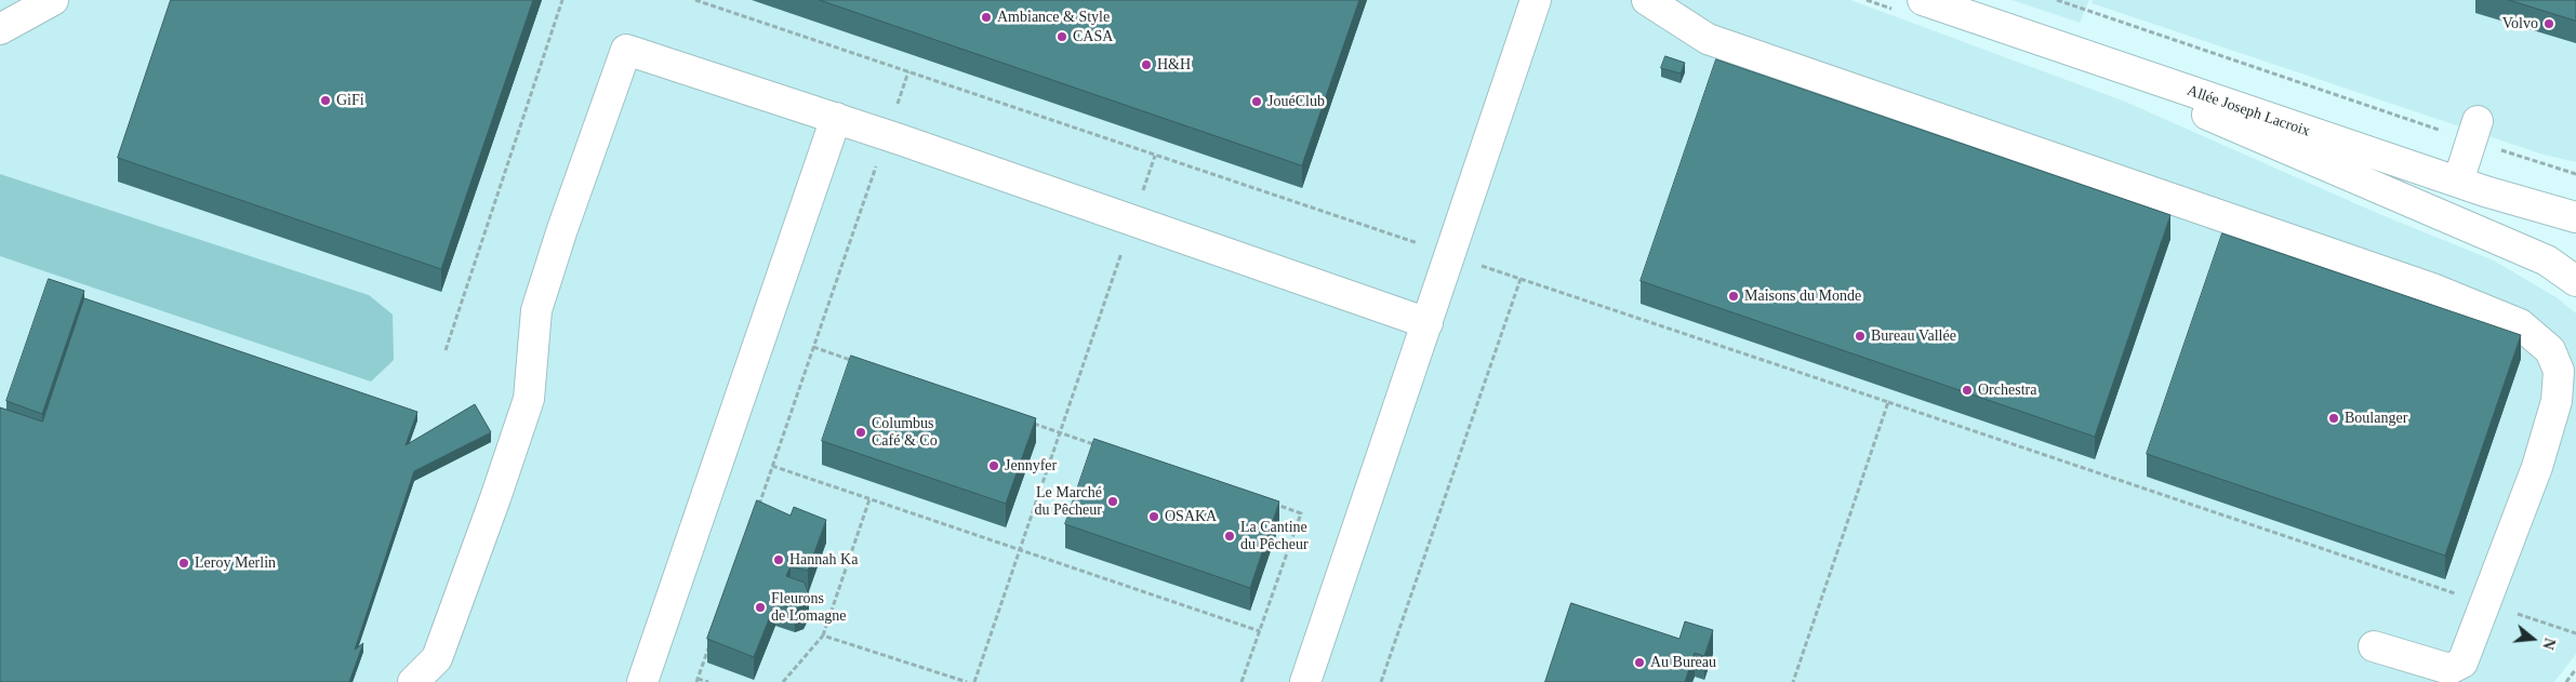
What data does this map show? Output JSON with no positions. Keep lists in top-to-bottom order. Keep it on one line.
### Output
{"streets":{"street":["Allée Joseph Lacroix"]},"places":["Ambiance & Style","Volvo","CASA","H&H","GiFi","JouéClub","Maisons du Monde","Bureau Vallée","Orchestra","Boulanger","Columbus Café & Co","Jennyfer","Le Marché du Pêcheur","OSAKA","La Cantine du Pêcheur","Hannah Ka","Leroy Merlin","Fleurons de Lomagne","Au Bureau"],"north":"right"}
